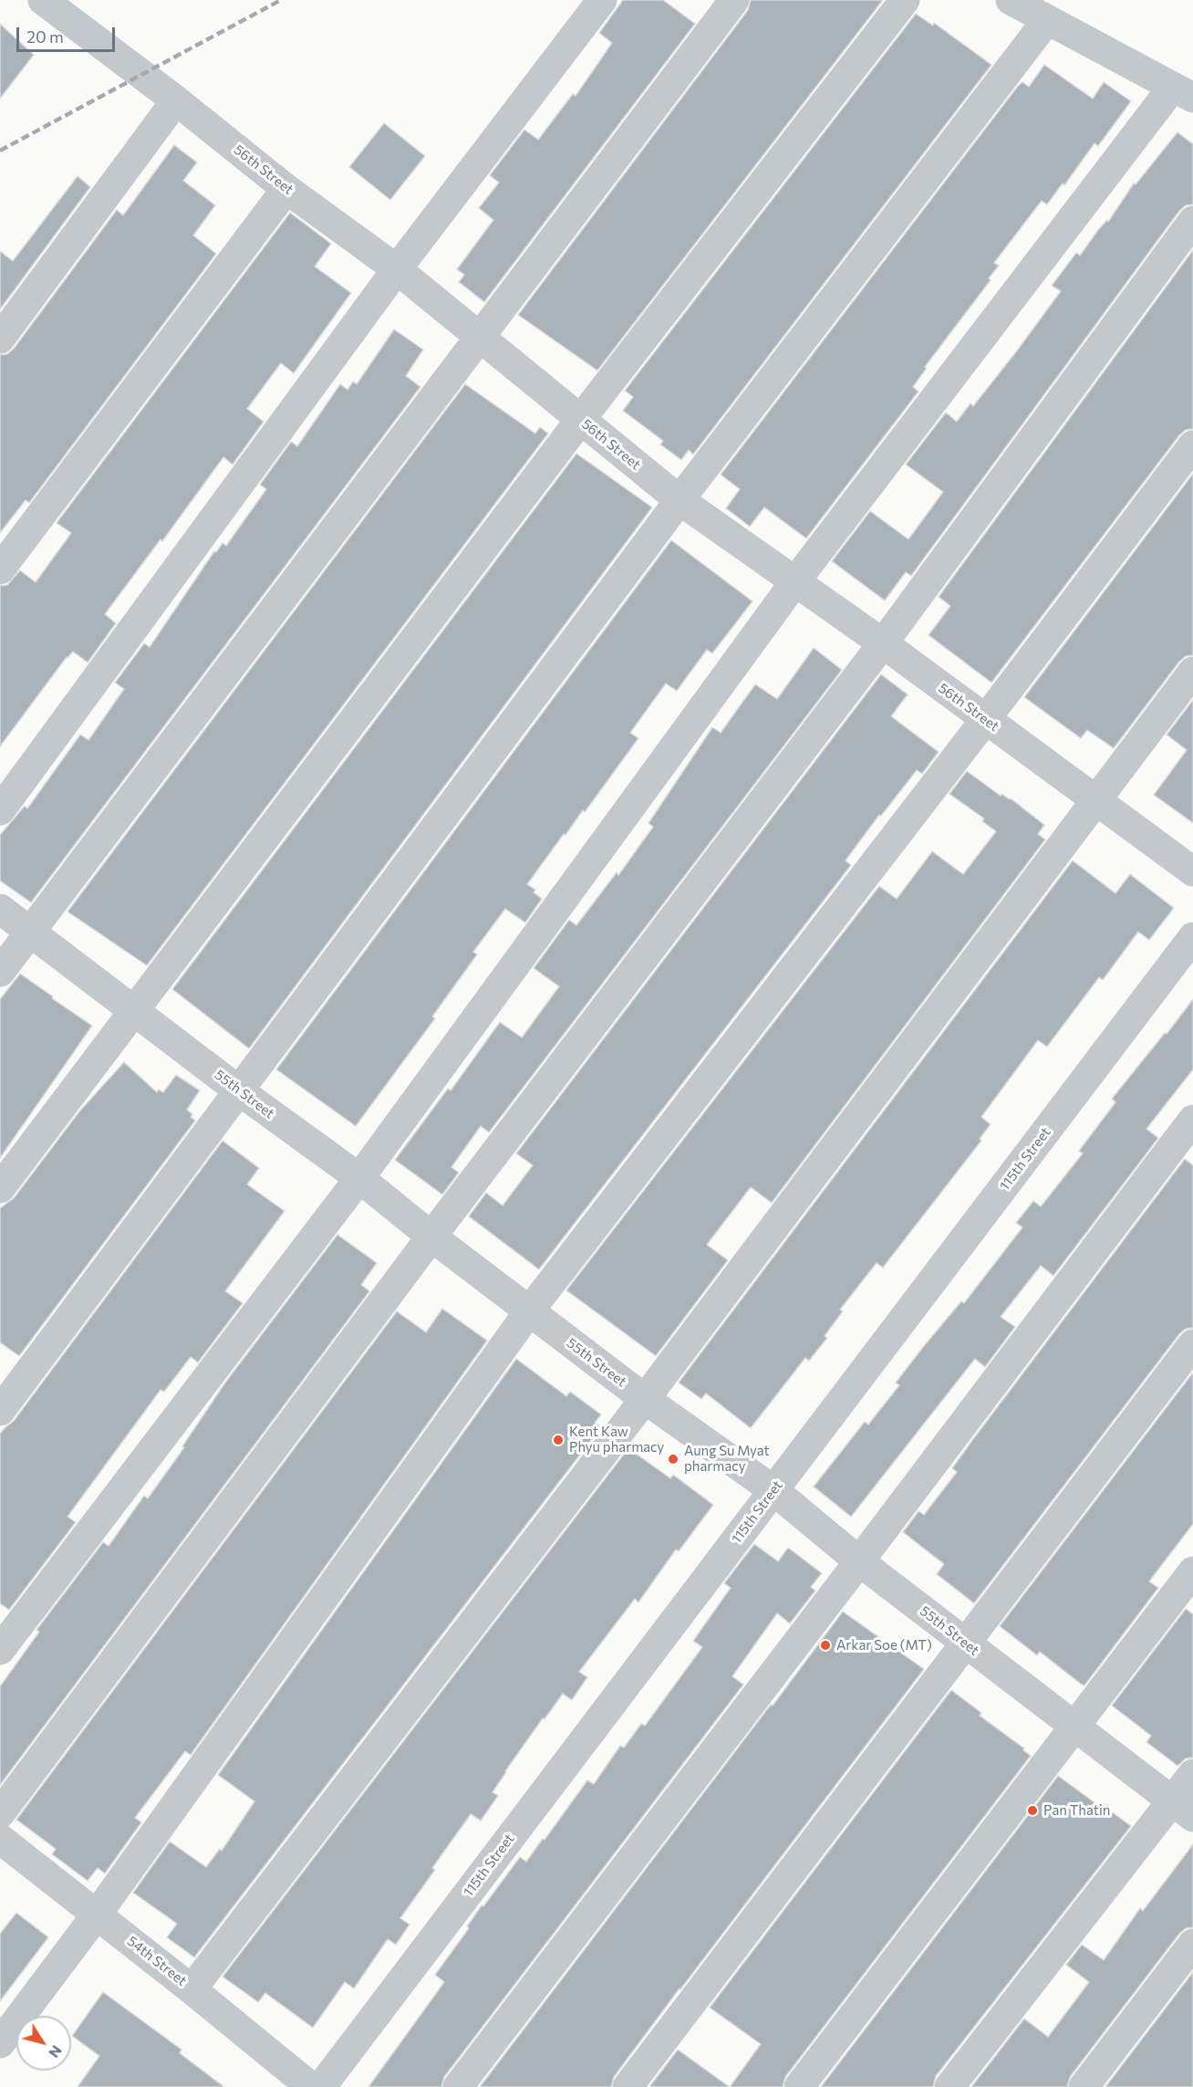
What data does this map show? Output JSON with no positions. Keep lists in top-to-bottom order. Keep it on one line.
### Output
{"streets":{"street":["56th Street","55th Street","115th Street","54th Street"]},"crossings":[["55th Street","115th Street"]],"places":["Kent Kaw Phyu pharmacy","Aung Su Myat pharmacy","Arkar Soe (MT)","Pan Thatin"],"scale_bar":"20 m","north":"bottom right"}
